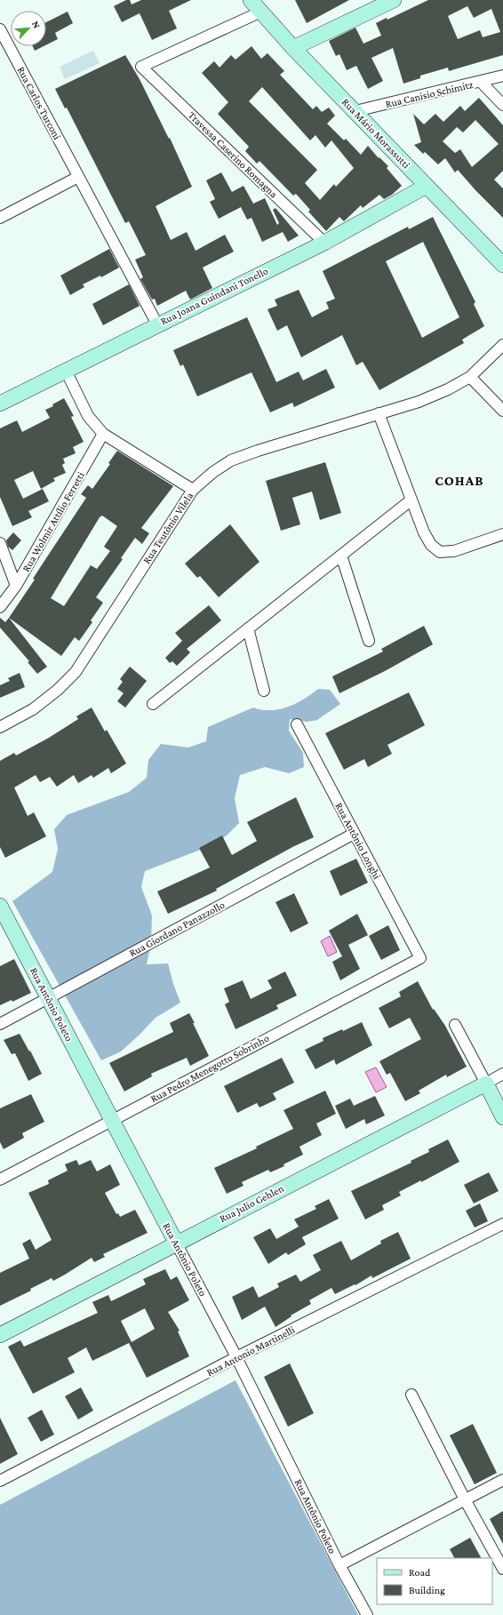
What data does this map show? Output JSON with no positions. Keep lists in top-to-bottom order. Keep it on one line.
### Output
{"streets":{"street":["Rua Canisio Schimitz","Rua Carlos Turconi","Rua Mário Morassutti","Travessa Caserino Romagna","Rua Joana Guindani Tonello","Rua Wolmir Attílio Ferretti","Rua Teutônio Vilela","Rua Antônio Longhi","Rua Giordano Panazzollo","Rua Antônio Poleto","Rua Pedro Menegotto Sobrinho","Rua Julio Gehlen","Rua Antonio Martinelli"]},"crossings":[["Rua Canisio Schimitz","Rua Mário Morassutti"],["Rua Carlos Turconi","Rua Joana Guindani Tonello"],["Rua Mário Morassutti","Travessa Caserino Romagna"],["Rua Mário Morassutti","Rua Joana Guindani Tonello"],["Travessa Caserino Romagna","Rua Joana Guindani Tonello"],["Rua Antônio Longhi","Rua Giordano Panazzollo"],["Rua Antônio Longhi","Rua Pedro Menegotto Sobrinho"],["Rua Giordano Panazzollo","Rua Antônio Poleto"],["Rua Antônio Poleto","Rua Pedro Menegotto Sobrinho"],["Rua Antônio Poleto","Rua Julio Gehlen"],["Rua Antônio Poleto","Rua Antonio Martinelli"]],"districts":["COHAB"],"legend":["Road","Building"],"north":"top right"}
